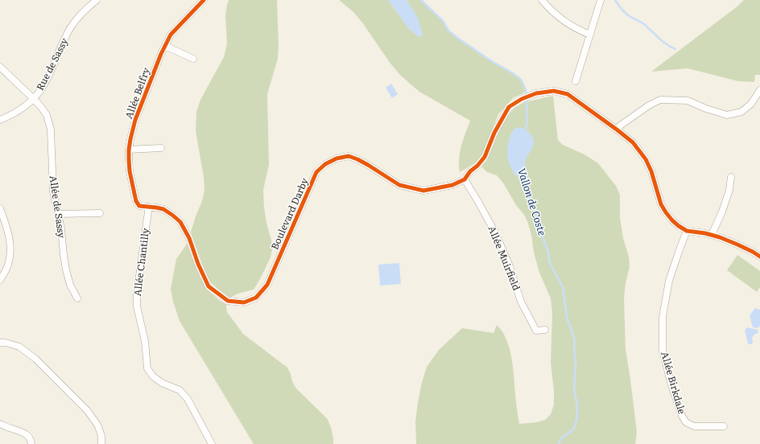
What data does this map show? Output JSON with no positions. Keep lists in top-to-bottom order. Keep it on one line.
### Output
{"streets":{"street":["Rue de Sassy","Allée Belfry","Allée de Sassy","Boulevard Darby","Allée Muirfield","Allée Chantilly","Allée Birkdale"]},"crossings":[["Rue de Sassy","Allée de Sassy"],["Allée Belfry","Boulevard Darby"],["Boulevard Darby","Allée Muirfield"],["Boulevard Darby","Allée Chantilly"],["Boulevard Darby","Allée Birkdale"]],"water":["Vallon de Coste"]}
